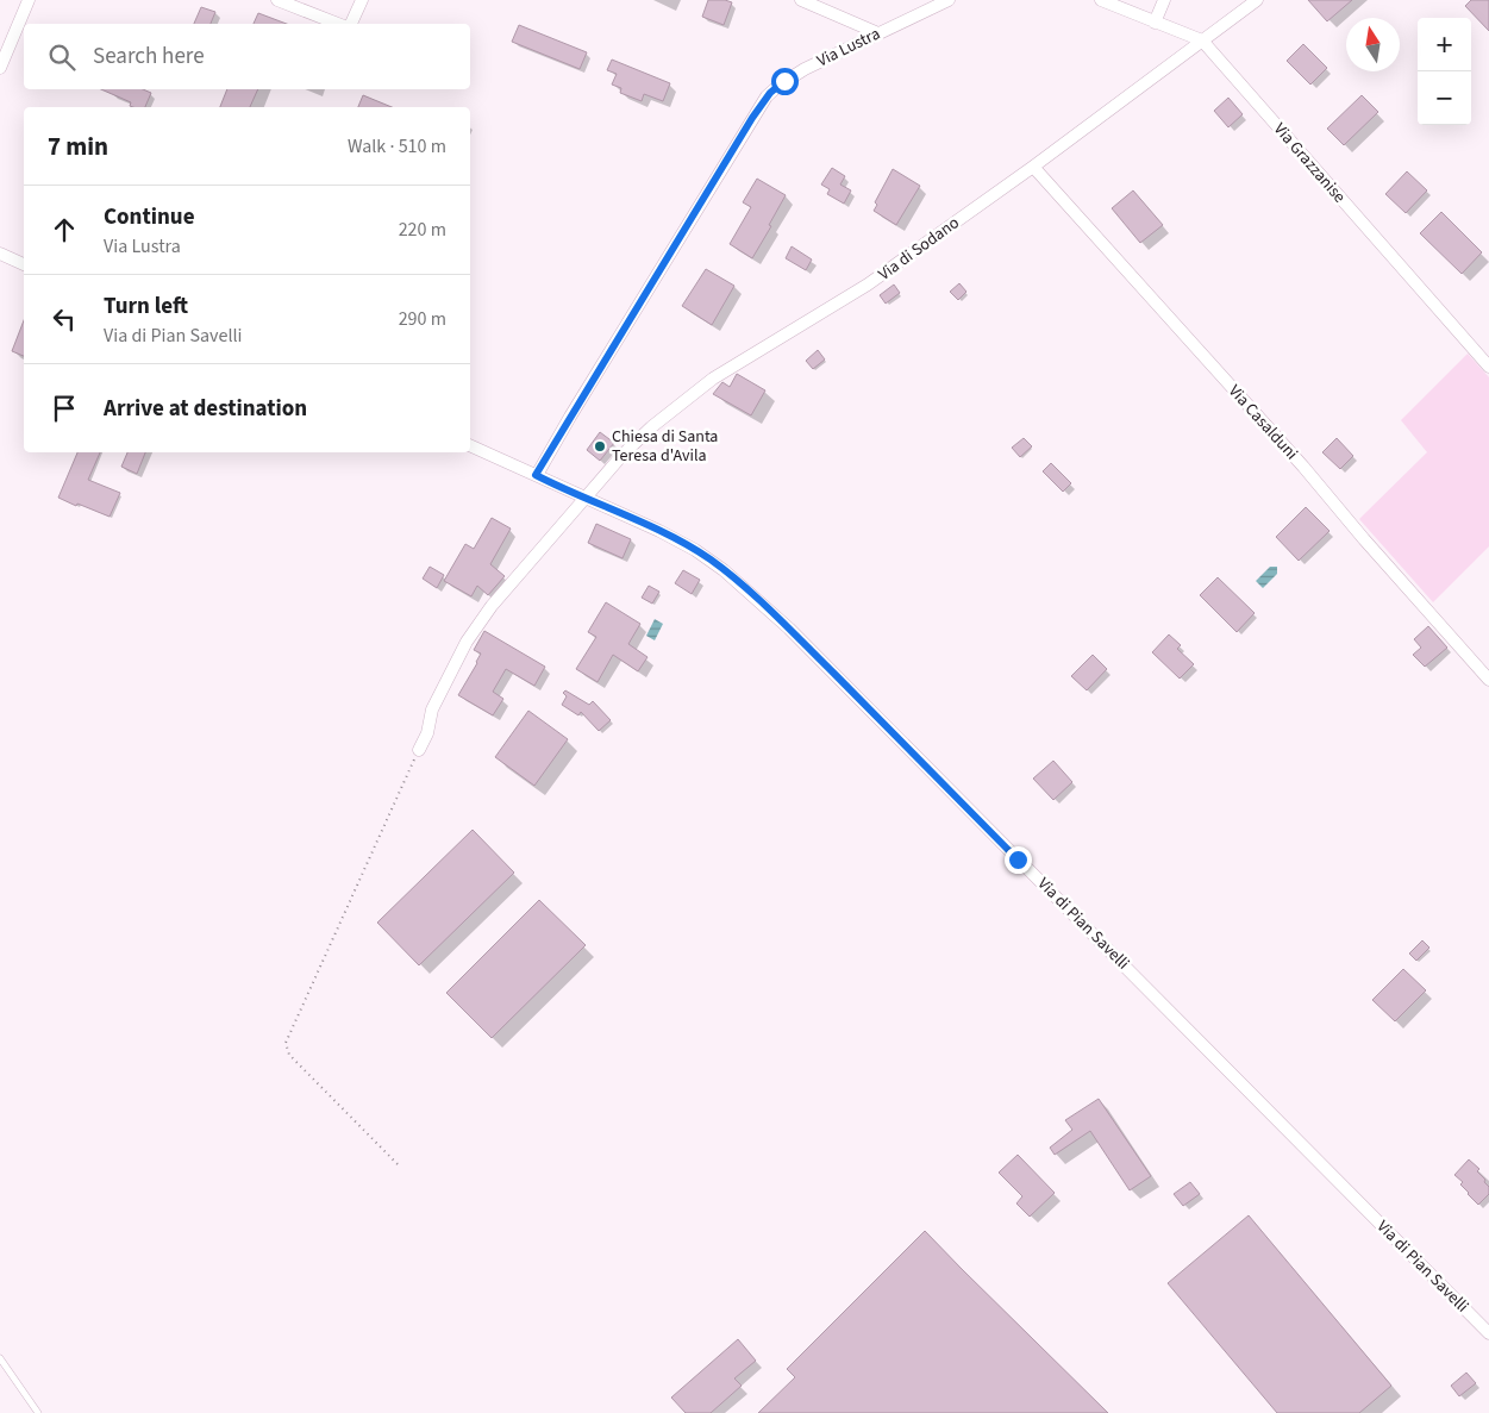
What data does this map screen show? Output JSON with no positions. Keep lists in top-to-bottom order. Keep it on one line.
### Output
{"streets":{"street":["Via Lustra","Via Grazzanise","Via di Sodano","Via Casalduni","Via di Pian Savelli"]},"crossings":[["Via Lustra","Via di Pian Savelli"],["Via Grazzanise","Via di Sodano"],["Via di Sodano","Via Casalduni"],["Via di Sodano","Via di Pian Savelli"]],"places":["Chiesa di Santa Teresa d'Avila"],"north":"top","page":{"map_buttons":["+","−"],"search":"Search here","heading":["7 min","Walk · 510 m"],"list":[["Continue","Via Lustra","220 m"],["Turn left","Via di Pian Savelli","290 m"],"Arrive at destination"]}}
